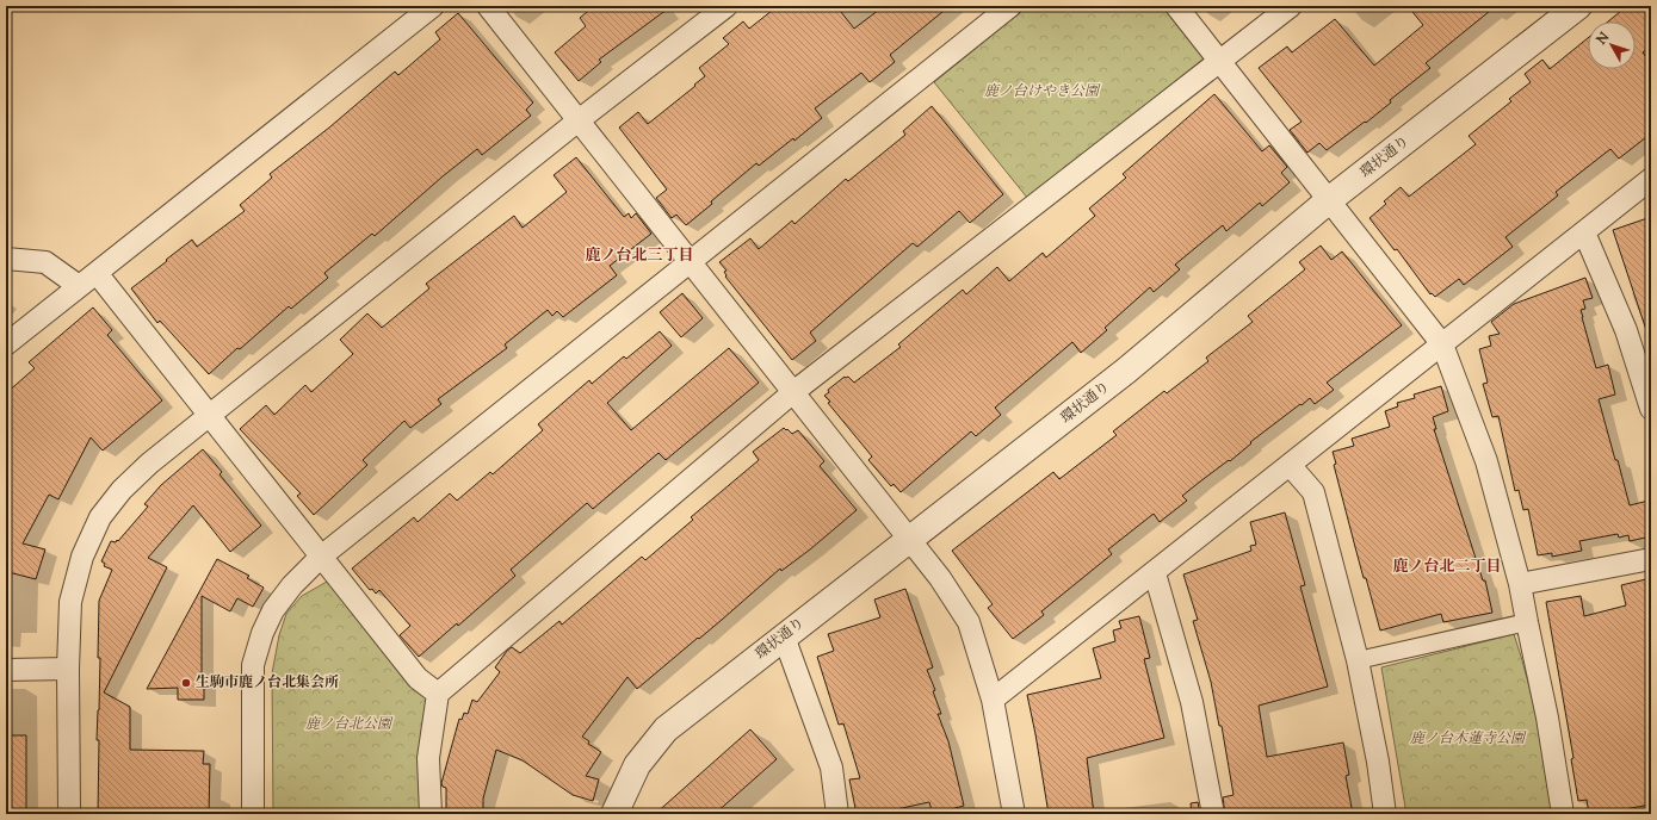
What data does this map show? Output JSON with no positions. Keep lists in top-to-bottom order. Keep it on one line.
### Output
{"streets":{"street":["環状通り"]},"districts":["鹿ノ台北三丁目","鹿ノ台北二丁目"],"parks":["鹿ノ台けやき公園","鹿ノ台北公園","鹿ノ台木蓮寺公園"],"places":["生駒市鹿ノ台北集会所"],"north":"top left"}
